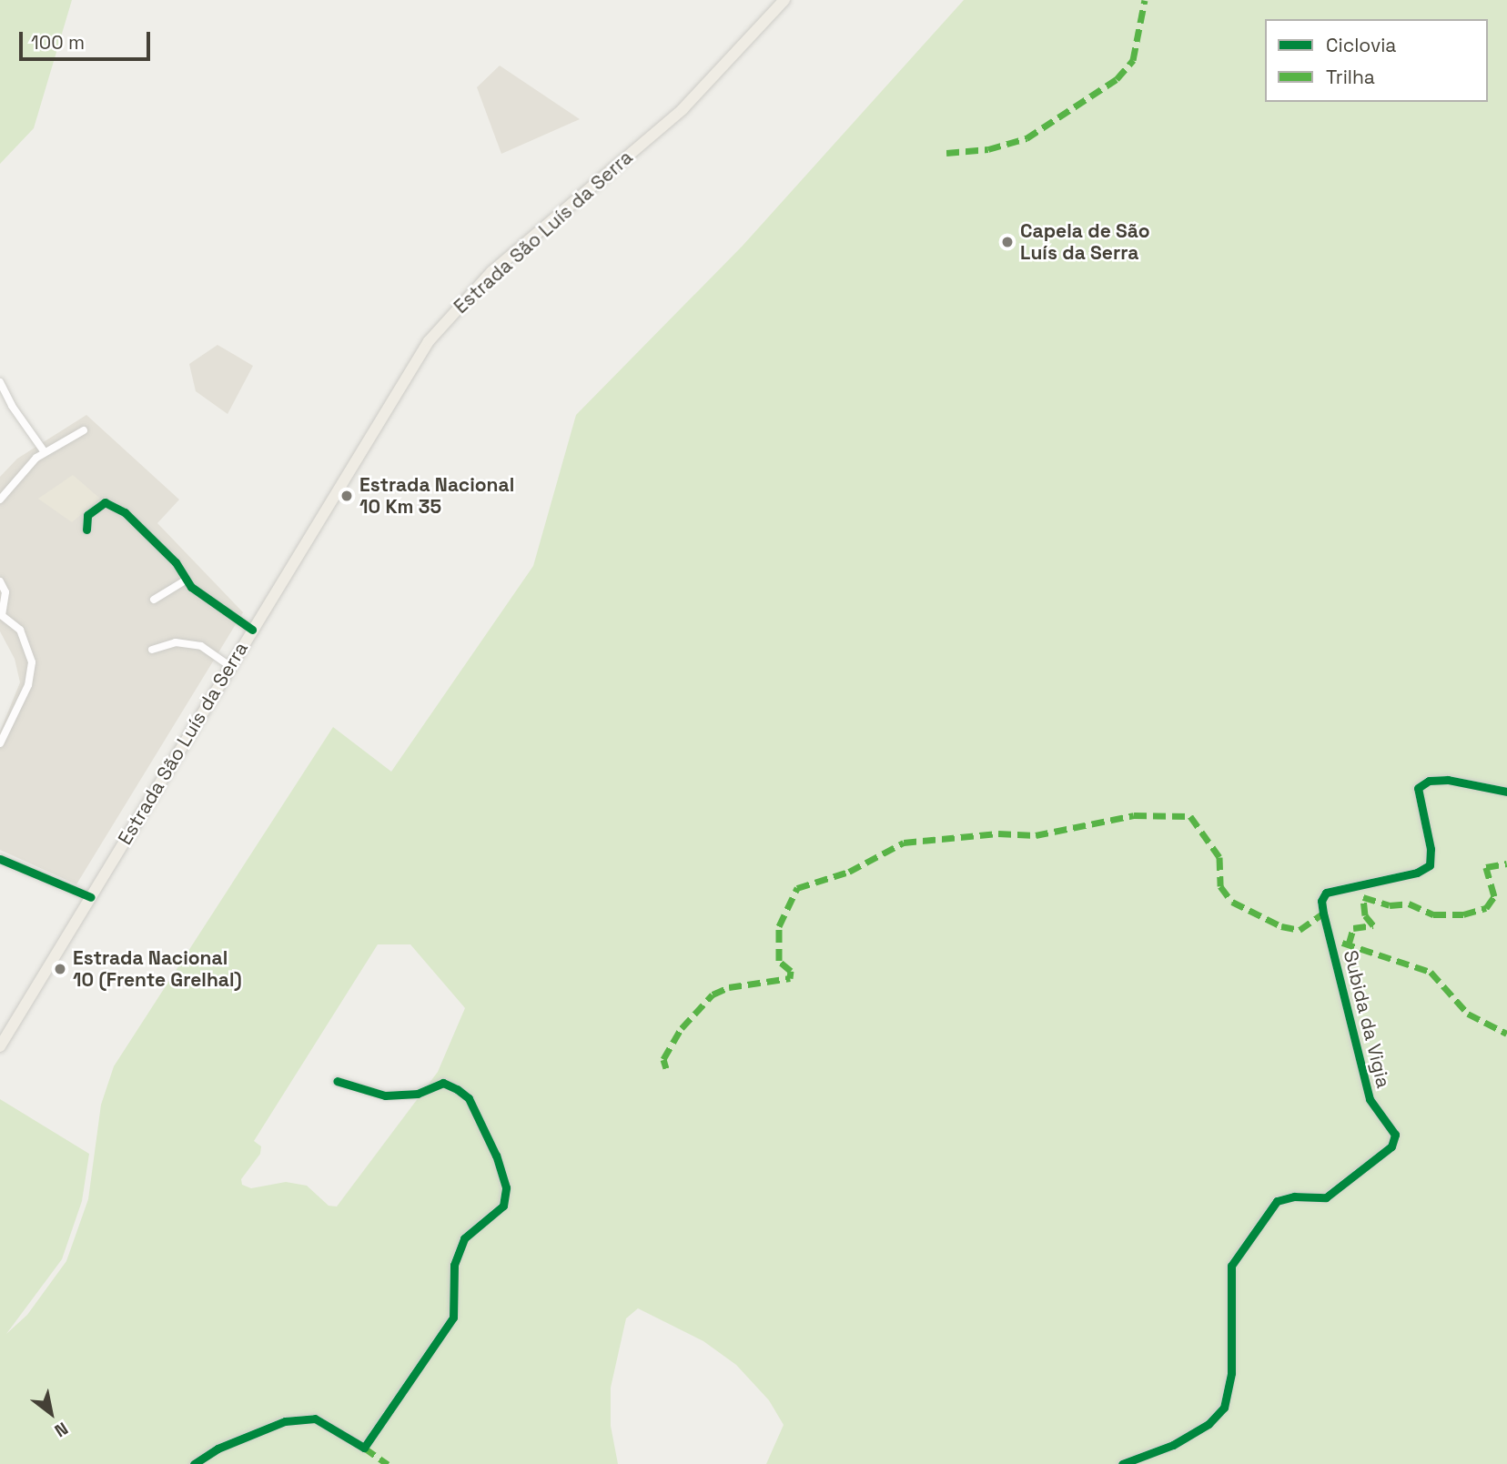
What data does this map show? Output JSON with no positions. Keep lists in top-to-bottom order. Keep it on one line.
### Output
{"streets":{"main road":["Estrada São Luís da Serra"],"street":["Subida da Vigia"]},"places":["Capela de São Luís da Serra","Estrada Nacional 10 Km 35","Estrada Nacional 10 (Frente Grelhal)"],"legend":["Ciclovia","Trilha"],"scale_bar":"100 m","north":"bottom right"}
